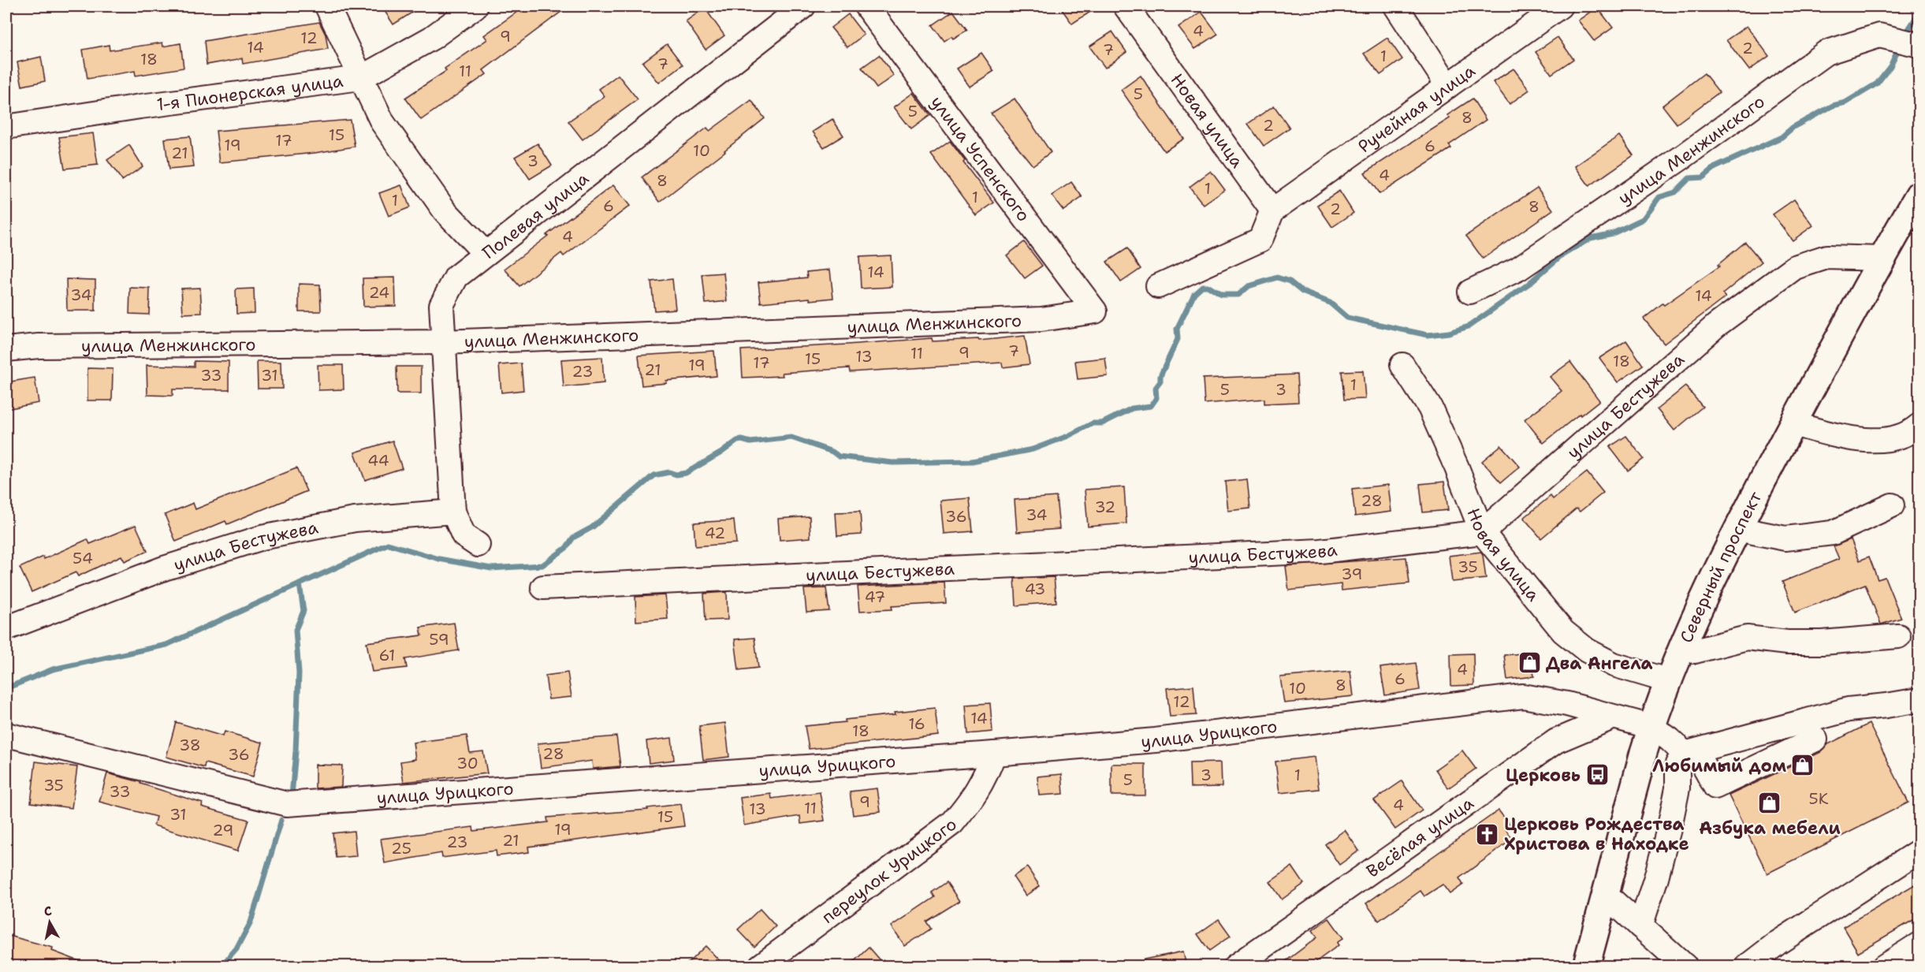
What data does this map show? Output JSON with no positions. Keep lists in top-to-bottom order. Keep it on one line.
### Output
{"streets":{"main road":["Северный проспект"],"street":["1-я Пионерская улица","Ручейная улица","Новая улица","улица Менжинского","улица Успенского","Полевая улица","улица Бестужева","улица Урицкого","Весёлая улица","переулок Урицкого"]},"crossings":[["Ручейная улица","Новая улица"],["Новая улица","улица Бестужева"],["Новая улица","Северный проспект"],["улица Менжинского","улица Успенского"],["улица Менжинского","Полевая улица"],["Полевая улица","улица Бестужева"],["улица Бестужева","Северный проспект"],["Северный проспект","улица Урицкого"],["улица Урицкого","Весёлая улица"],["улица Урицкого","переулок Урицкого"]],"places":{"shop":["Два Ангела","Любимый дом","Азбука мебели"],"bus stop":["Церковь"],"church":["Церковь Рождества Христова в Находке"]},"house_numbers":["4","9","12","14","2","7","1","18","7","11","5","5","8","2","15","17","19","6","10","21","3","4","8","1","1","1","6","8","2","4","14","24","34","14","7","9","11","13","15","18","17","19","21","23","33","31","1","5","3","44","28","32","34","36","42","54","35","39","43","47","59","61","4","6","8","10","12","14","16","18","38","28","36","30","3","1","5","35","33","5К","9","4","11","13","31","15","19","29","21","23","25"],"north":"top"}
